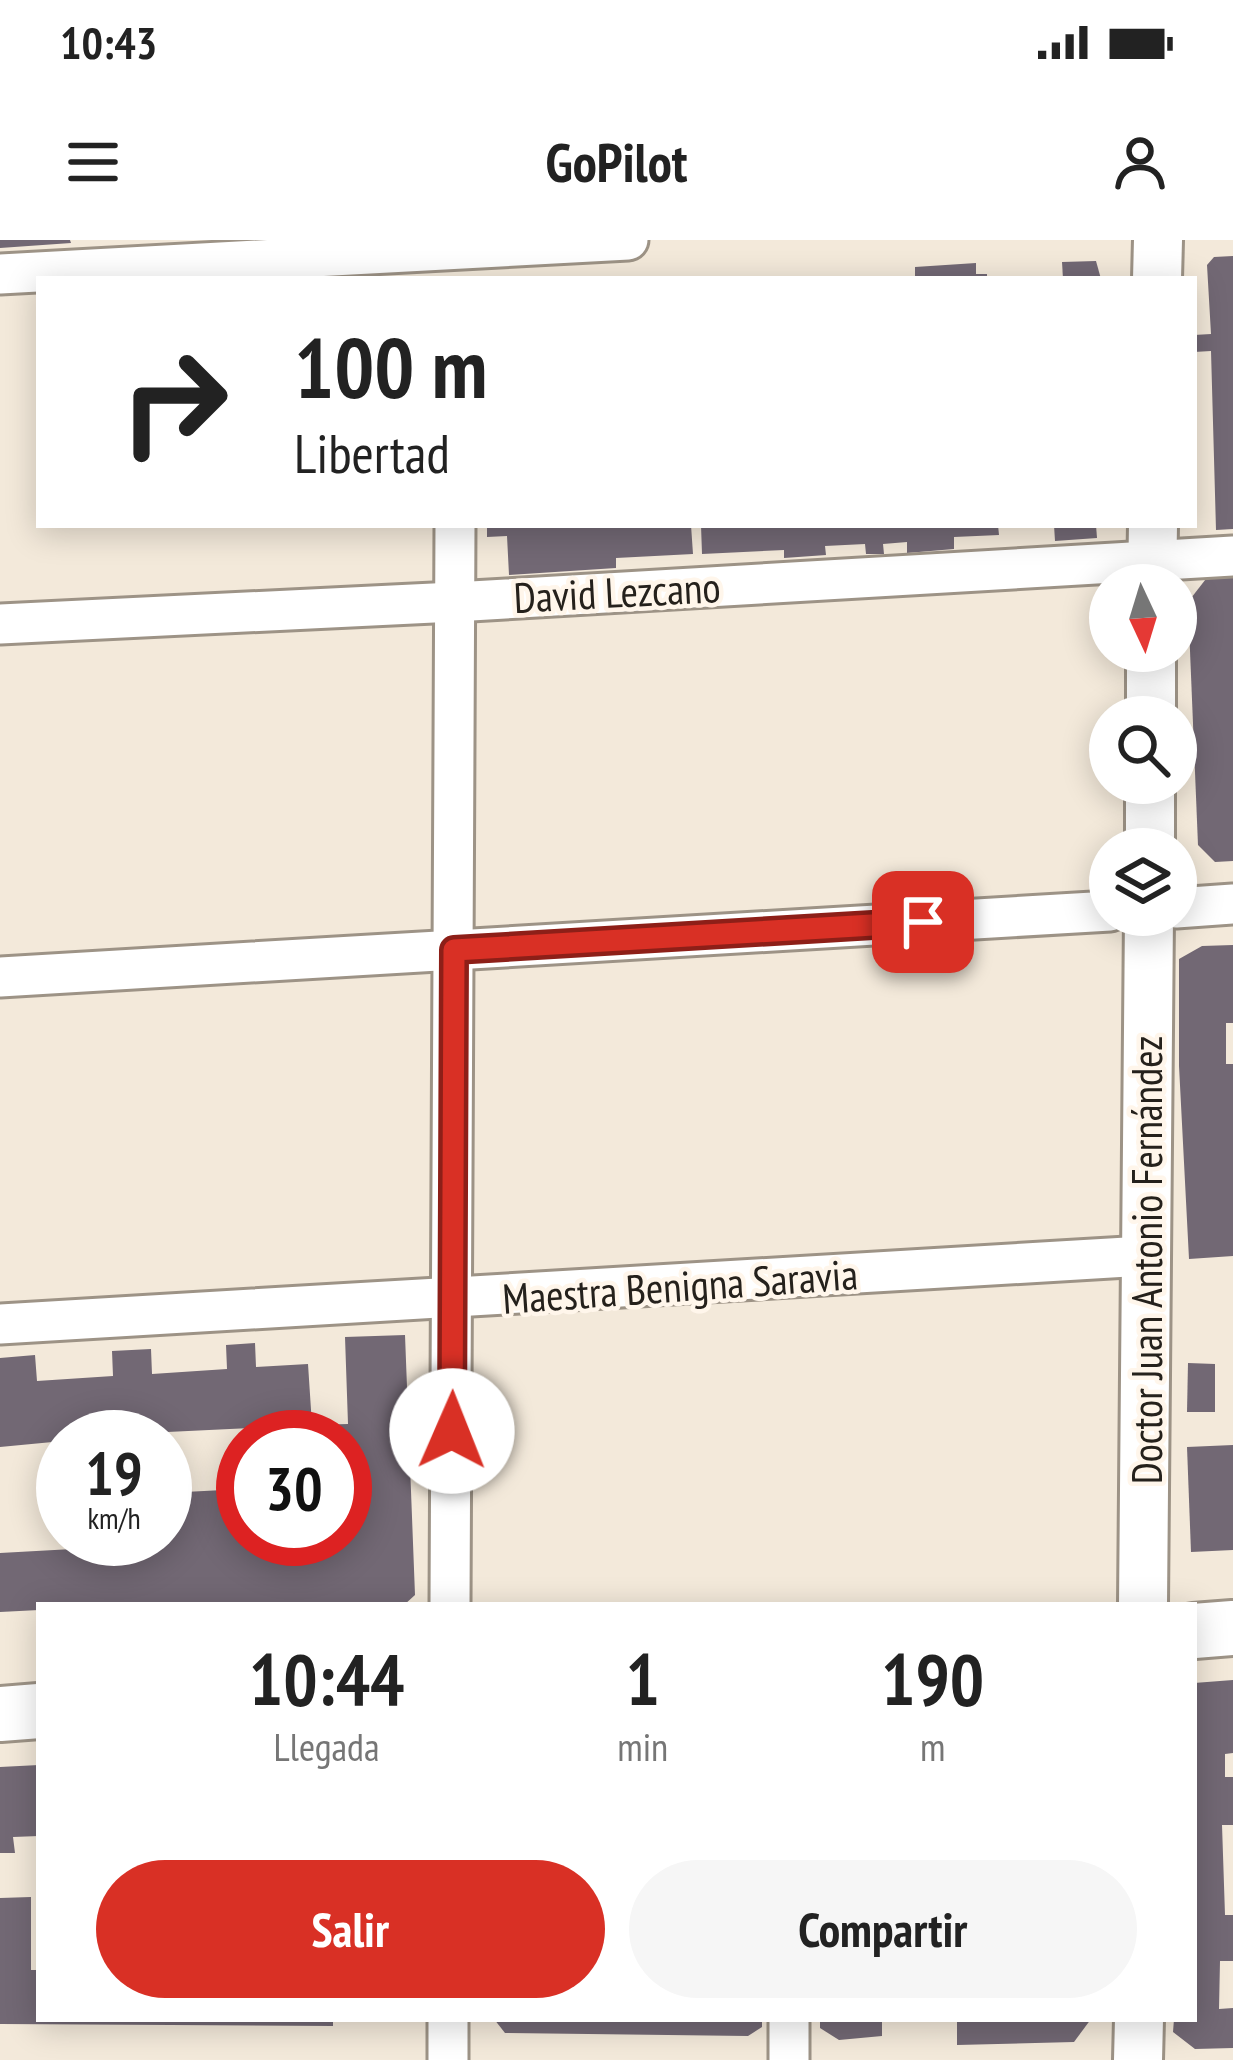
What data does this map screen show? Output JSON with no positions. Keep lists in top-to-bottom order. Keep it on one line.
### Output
{"streets":{"street":["David Lezcano","Doctor Juan Antonio Fernández","Maestra Benigna Saravia"]},"crossings":[["Doctor Juan Antonio Fernández","Maestra Benigna Saravia"]],"north":"bottom","page":{"status":"10:43","header":"GoPilot","turn":["100 m","Libertad"],"speed":"19 km/h","limit":"30","eta":["10:44","Llegada","1","min","190","m"],"buttons":["Salir","Compartir"]}}
